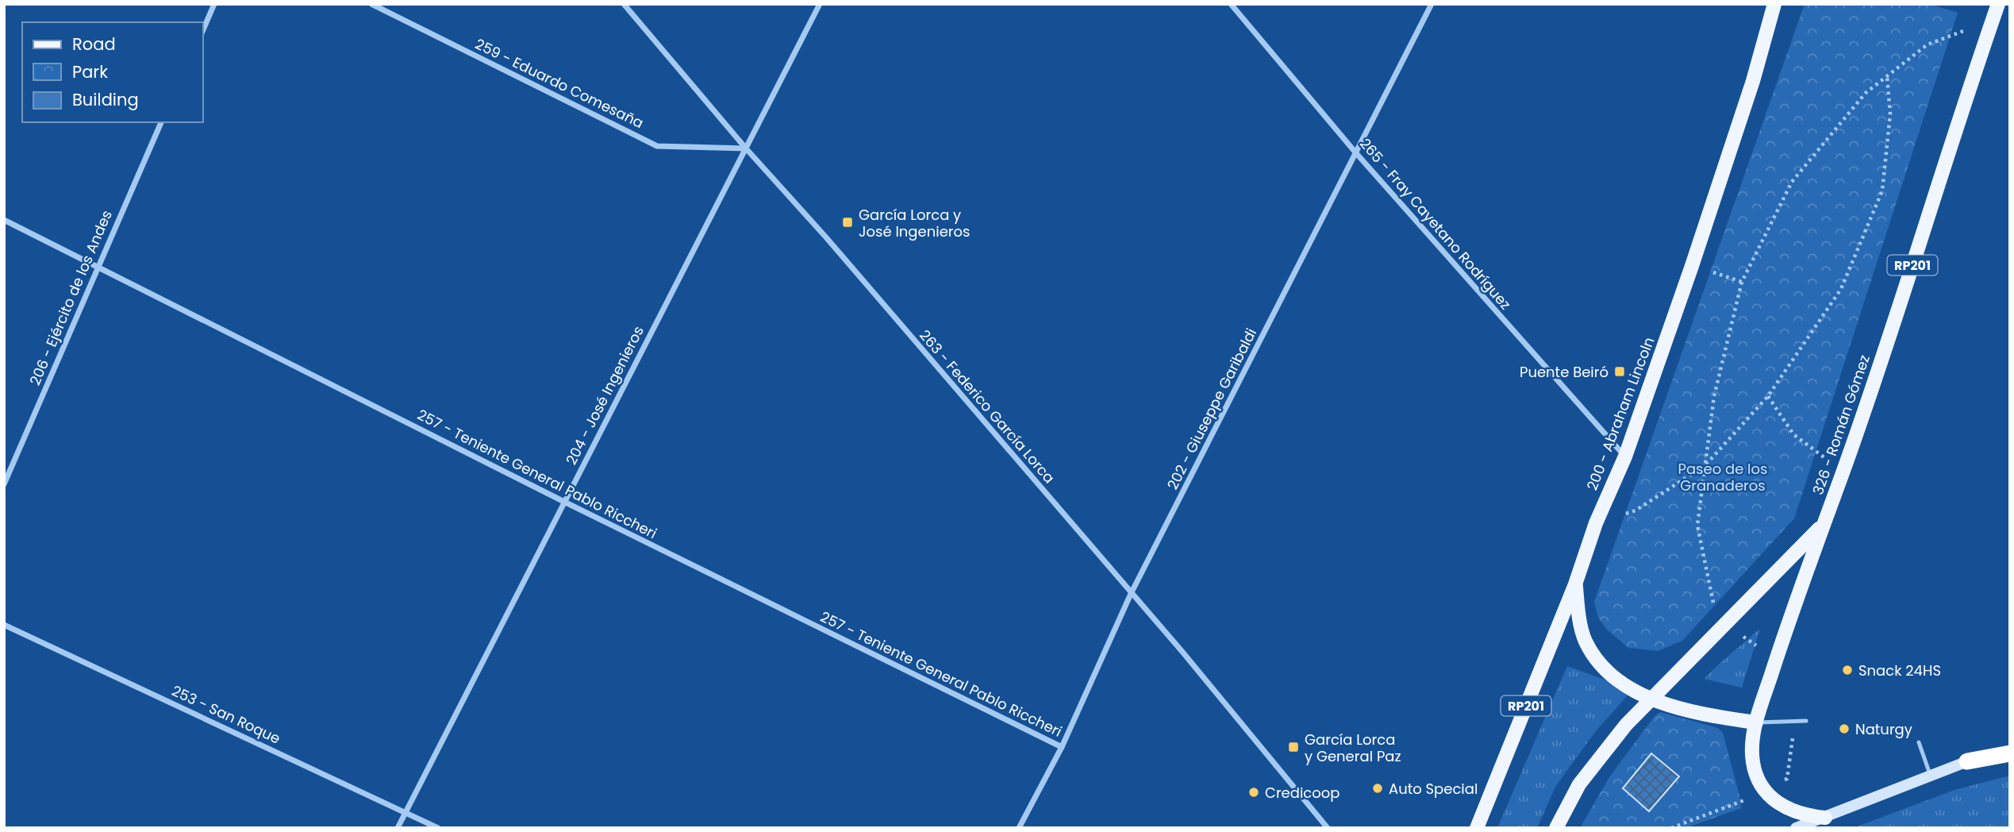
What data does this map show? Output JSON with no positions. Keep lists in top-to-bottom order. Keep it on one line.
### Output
{"streets":{"main road":["RP201","200 - Abraham Lincoln","326 - Román Gómez"],"street":["259 - Eduardo Comesaña","265 - Fray Cayetano Rodríguez","206 - Ejército de los Andes","204 - José Ingenieros","263 - Federico García Lorca","202 - Giuseppe Garibaldi","257 - Teniente General Pablo Riccheri","253 - San Roque"]},"crossings":[["259 - Eduardo Comesaña","204 - José Ingenieros"],["259 - Eduardo Comesaña","263 - Federico García Lorca"],["265 - Fray Cayetano Rodríguez","202 - Giuseppe Garibaldi"],["265 - Fray Cayetano Rodríguez","200 - Abraham Lincoln"],["206 - Ejército de los Andes","257 - Teniente General Pablo Riccheri"],["204 - José Ingenieros","263 - Federico García Lorca"],["204 - José Ingenieros","257 - Teniente General Pablo Riccheri"],["204 - José Ingenieros","253 - San Roque"],["263 - Federico García Lorca","202 - Giuseppe Garibaldi"],["202 - Giuseppe Garibaldi","257 - Teniente General Pablo Riccheri"]],"parks":["Paseo de los Granaderos"],"places":{"transit":["García Lorca y José Ingenieros","Puente Beiró","García Lorca y General Paz"],"other":["Snack 24HS","Naturgy","Auto Special","Credicoop"]},"legend":["Road","Park","Building"]}
